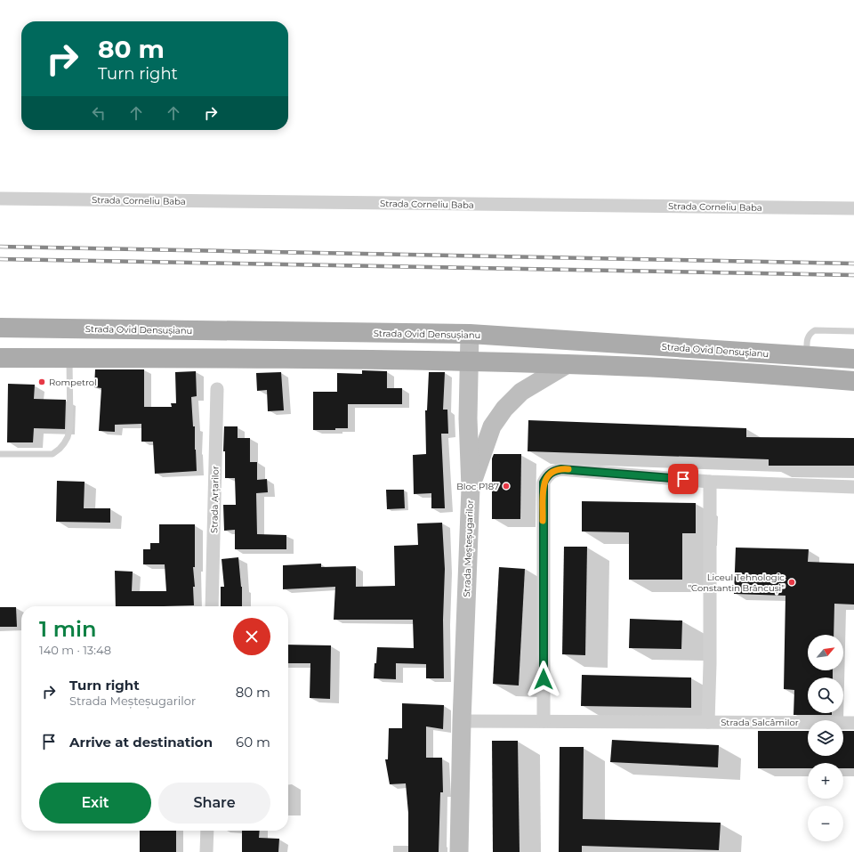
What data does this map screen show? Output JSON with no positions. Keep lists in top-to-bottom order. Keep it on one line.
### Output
{"streets":{"main road":["Strada Ovid Densușianu","Strada Meșteșugarilor"],"street":["Strada Corneliu Baba","Strada Arțarilor","Strada Salcâmilor"]},"crossings":[["Strada Ovid Densușianu","Strada Meșteșugarilor"]],"places":["Rompetrol","Bloc P187","Liceul Tehnologic \"Constantin Brâncuși\""],"north":"top right","page":{"turn":["80 m","Turn right"],"heading":["1 min","140 m · 13:48"],"map_buttons":["+","−"],"list":[{"name":"Turn right","note":"Strada Meșteșugarilor","value":"80 m"},{"name":"Arrive at destination","value":"60 m"}],"buttons":["Exit","Share"]}}
